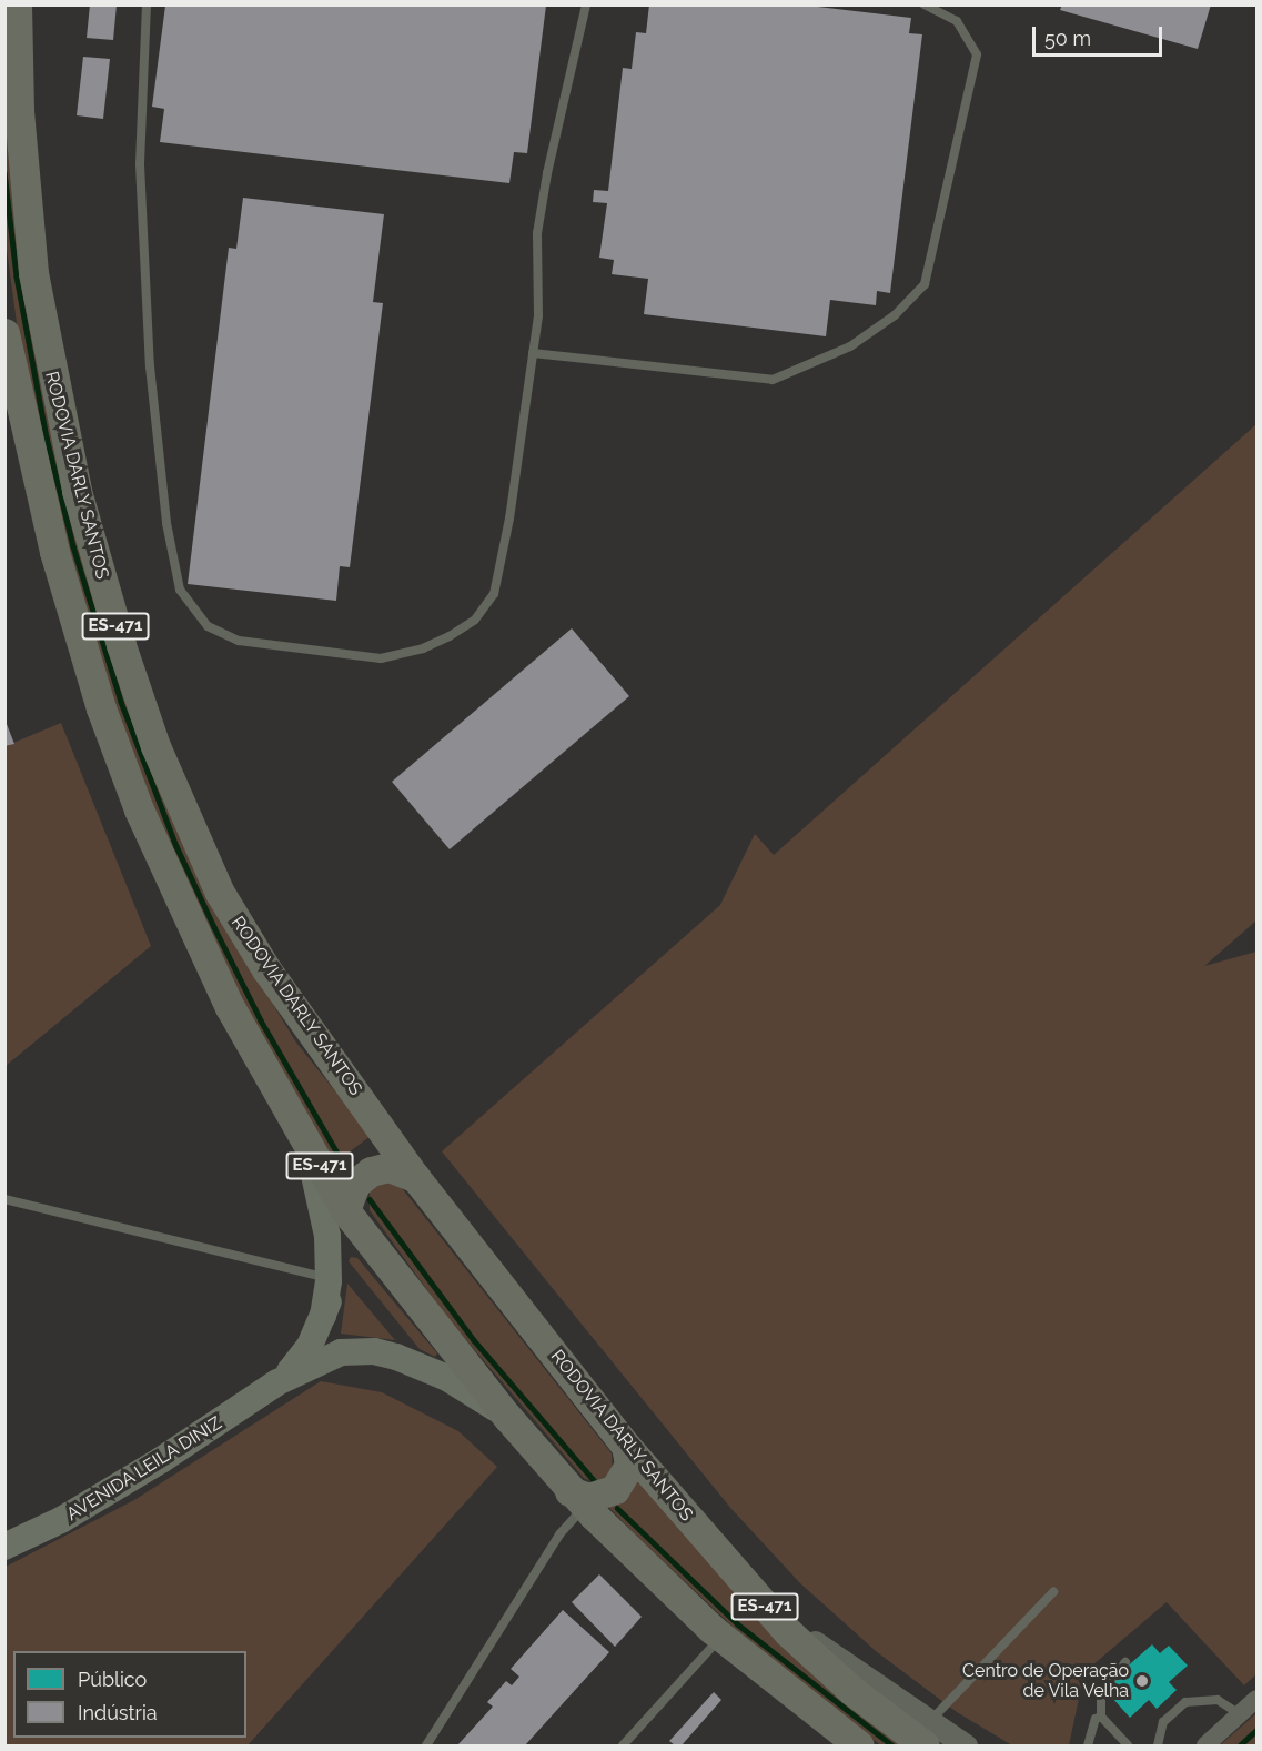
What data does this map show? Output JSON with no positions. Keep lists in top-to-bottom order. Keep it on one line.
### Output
{"streets":{"main road":["RODOVIA DARLY SANTOS","ES-471","AVENIDA LEILA DINIZ"]},"crossings":[["RODOVIA DARLY SANTOS","AVENIDA LEILA DINIZ"]],"places":["Centro de Operação de Vila Velha"],"legend":["Público","Indústria"],"scale_bar":"50 m"}
